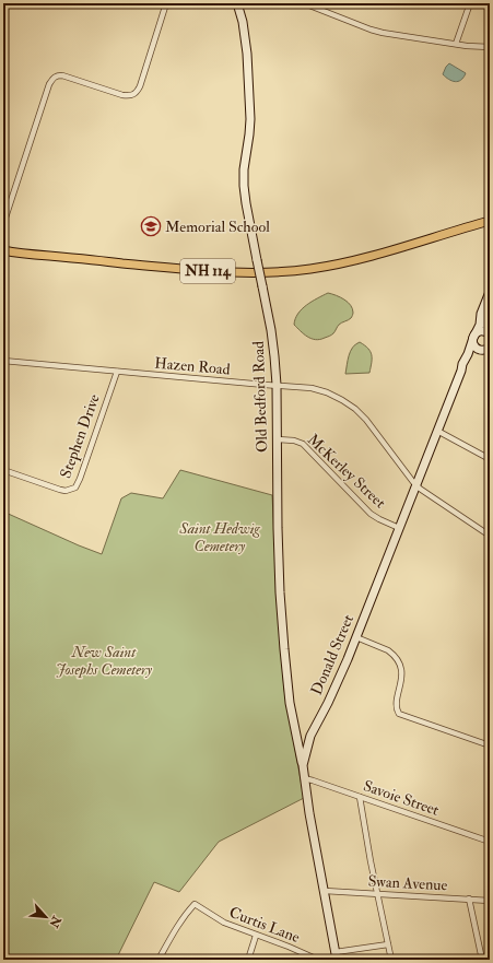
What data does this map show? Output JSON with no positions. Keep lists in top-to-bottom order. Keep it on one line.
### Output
{"streets":{"main road":["NH 114"],"street":["Hazen Road","Old Bedford Road","Stephen Drive","McKerley Street","Donald Street","Savoie Street","Swan Avenue","Curtis Lane"]},"crossings":[["Hazen Road","Old Bedford Road"],["Hazen Road","Stephen Drive"],["Hazen Road","Donald Street"],["Old Bedford Road","McKerley Street"],["Old Bedford Road","Donald Street"],["McKerley Street","Donald Street"],["Donald Street","Savoie Street"],["Donald Street","Swan Avenue"]],"parks":["Saint Hedwig Cemetery","New Saint Josephs Cemetery"],"places":{"school or university":["Memorial School"]},"north":"bottom right"}
